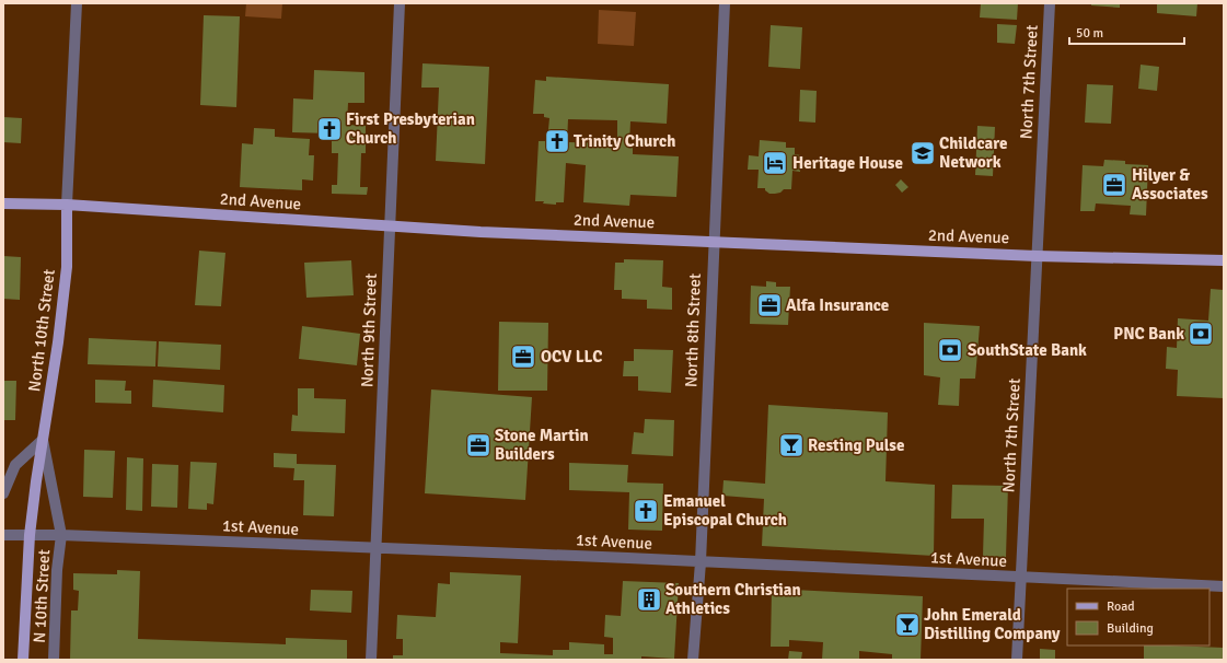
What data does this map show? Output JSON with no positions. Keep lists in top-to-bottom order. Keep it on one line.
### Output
{"streets":{"main road":["2nd Avenue","North 10th Street"],"street":["North 7th Street","North 9th Street","North 8th Street","1st Avenue","N 10th Street"]},"crossings":[["North 7th Street","2nd Avenue"],["North 7th Street","1st Avenue"],["2nd Avenue","North 10th Street"],["2nd Avenue","North 9th Street"],["2nd Avenue","North 8th Street"],["North 10th Street","1st Avenue"],["North 10th Street","N 10th Street"],["North 9th Street","1st Avenue"],["North 8th Street","1st Avenue"],["1st Avenue","N 10th Street"]],"places":{"church":["First Presbyterian Church","Trinity Church","Emanuel Episcopal Church"],"school or university":["Childcare Network"],"hotel":["Heritage House"],"office":["Hilyer & Associates","Alfa Insurance","OCV LLC","Stone Martin Builders"],"bank":["PNC Bank","SouthState Bank"],"bar":["Resting Pulse","John Emerald Distilling Company"],"building":["Southern Christian Athletics"]},"legend":["Road","Building"],"scale_bar":"50 m"}
